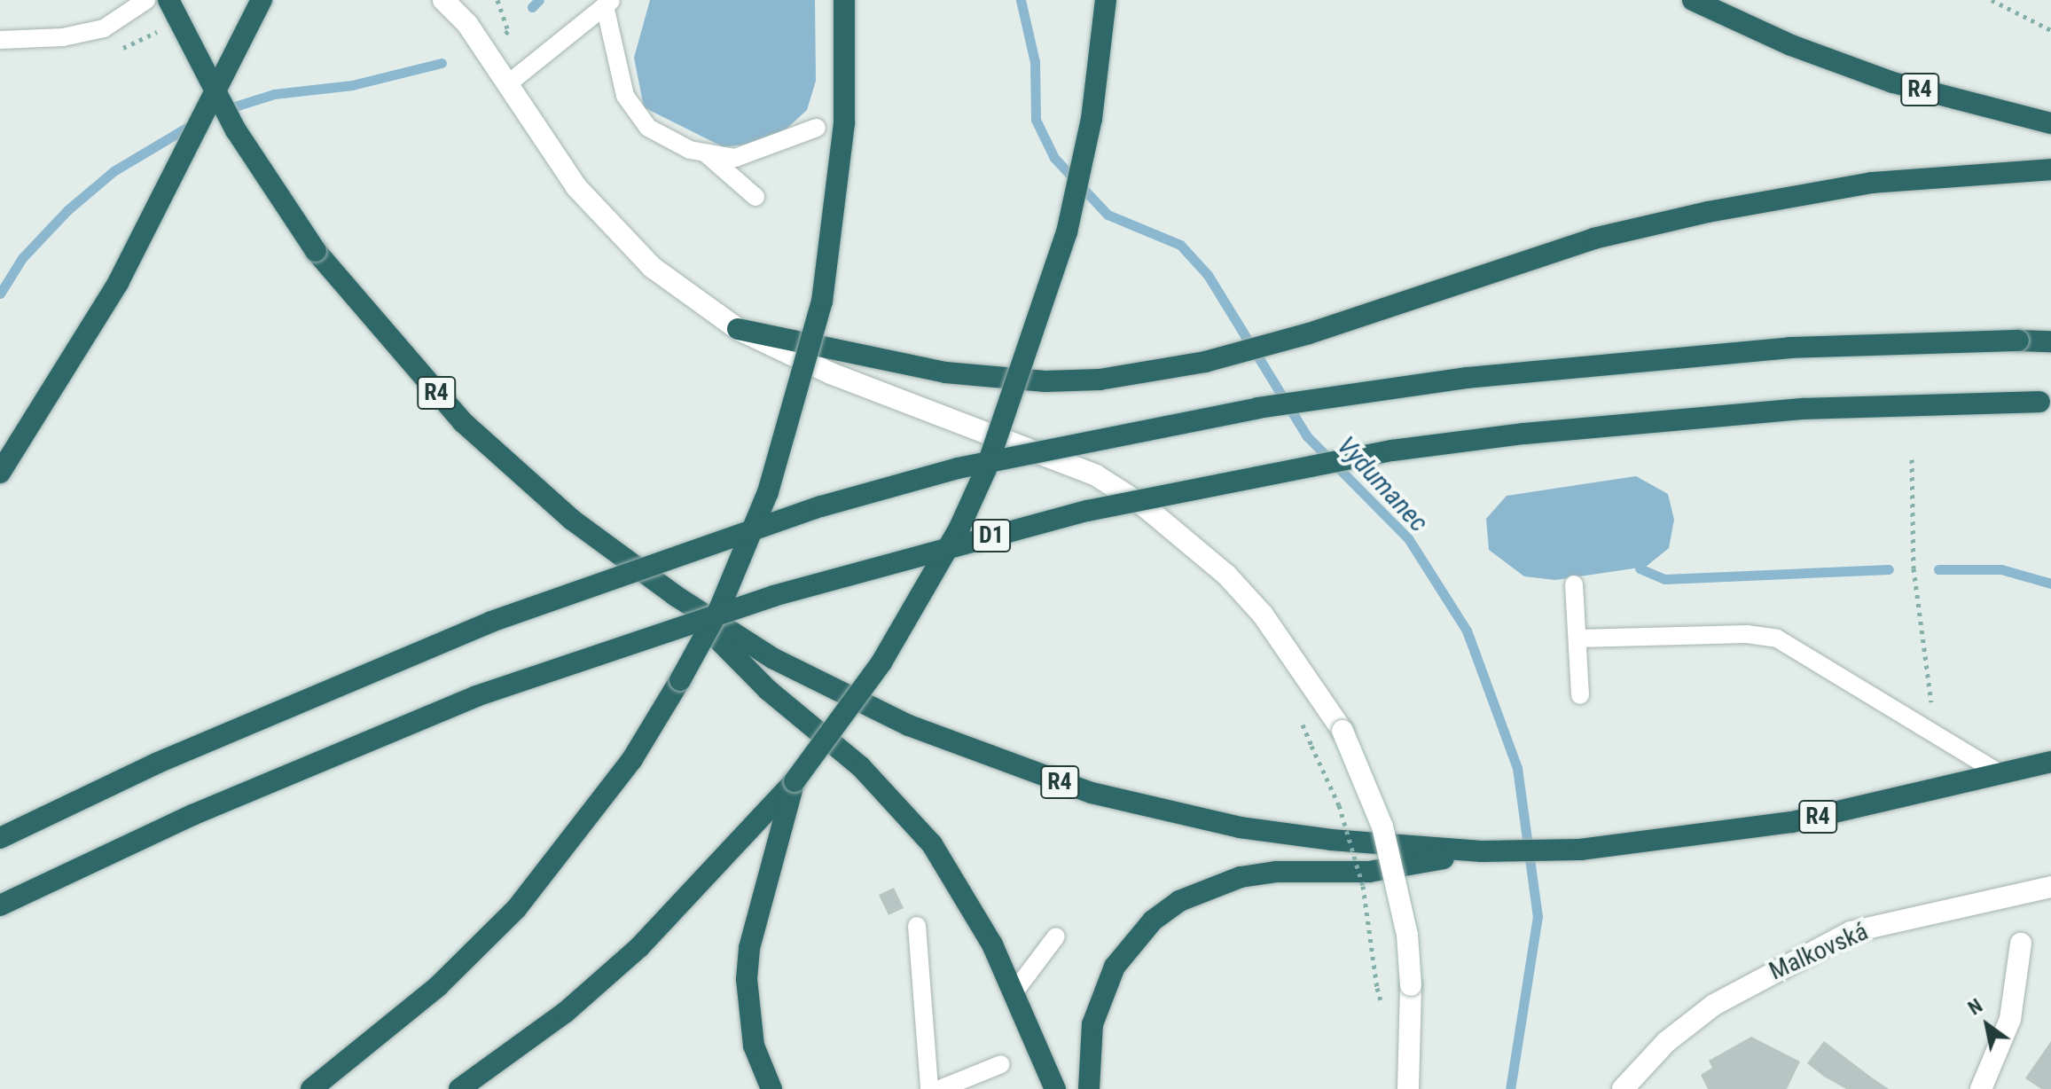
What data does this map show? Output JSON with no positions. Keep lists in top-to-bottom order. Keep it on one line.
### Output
{"streets":{"highway":["R4","D1"],"main road":["Malkovská"]},"water":["Vydumanec"],"north":"top left"}
